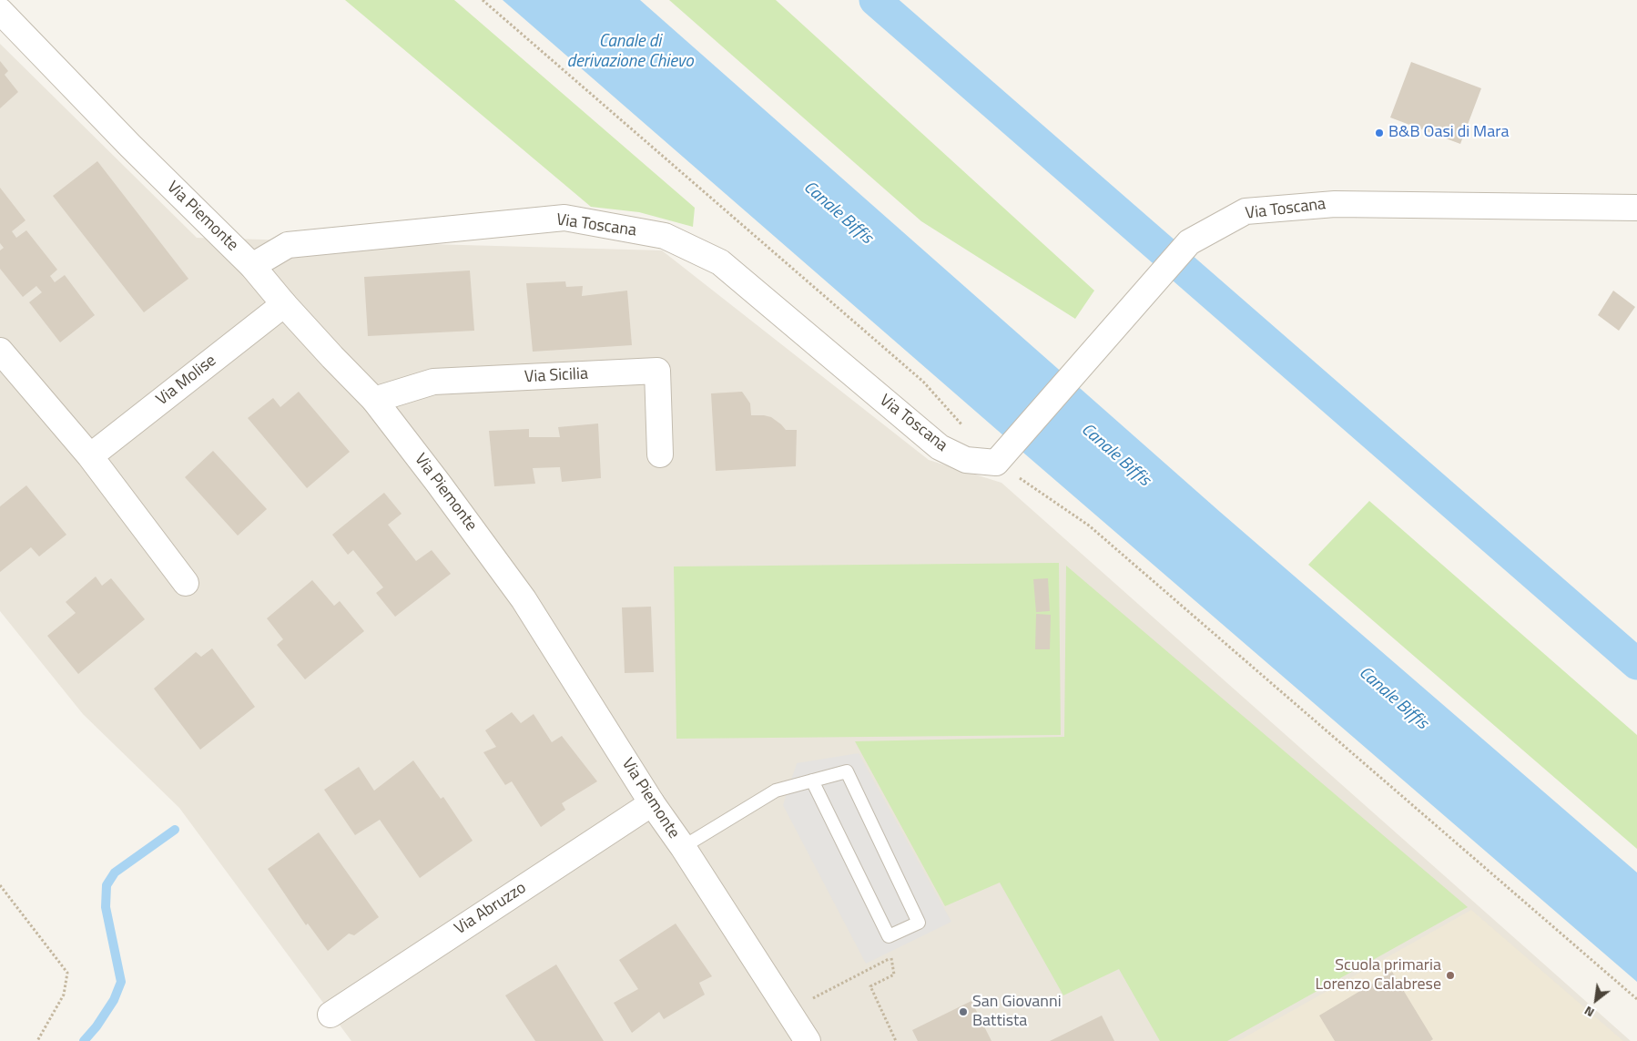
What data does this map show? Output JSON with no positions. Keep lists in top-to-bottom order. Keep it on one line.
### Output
{"streets":{"street":["Via Toscana","Via Piemonte","Via Sicilia","Via Molise","Via Abruzzo"]},"crossings":[["Via Toscana","Via Piemonte"],["Via Piemonte","Via Sicilia"],["Via Piemonte","Via Molise"],["Via Piemonte","Via Abruzzo"]],"water":["Canale di derivazione Chievo","Canale Biffis"],"places":["B&B Oasi di Mara","Scuola primaria Lorenzo Calabrese","San Giovanni Battista"],"north":"bottom left"}
